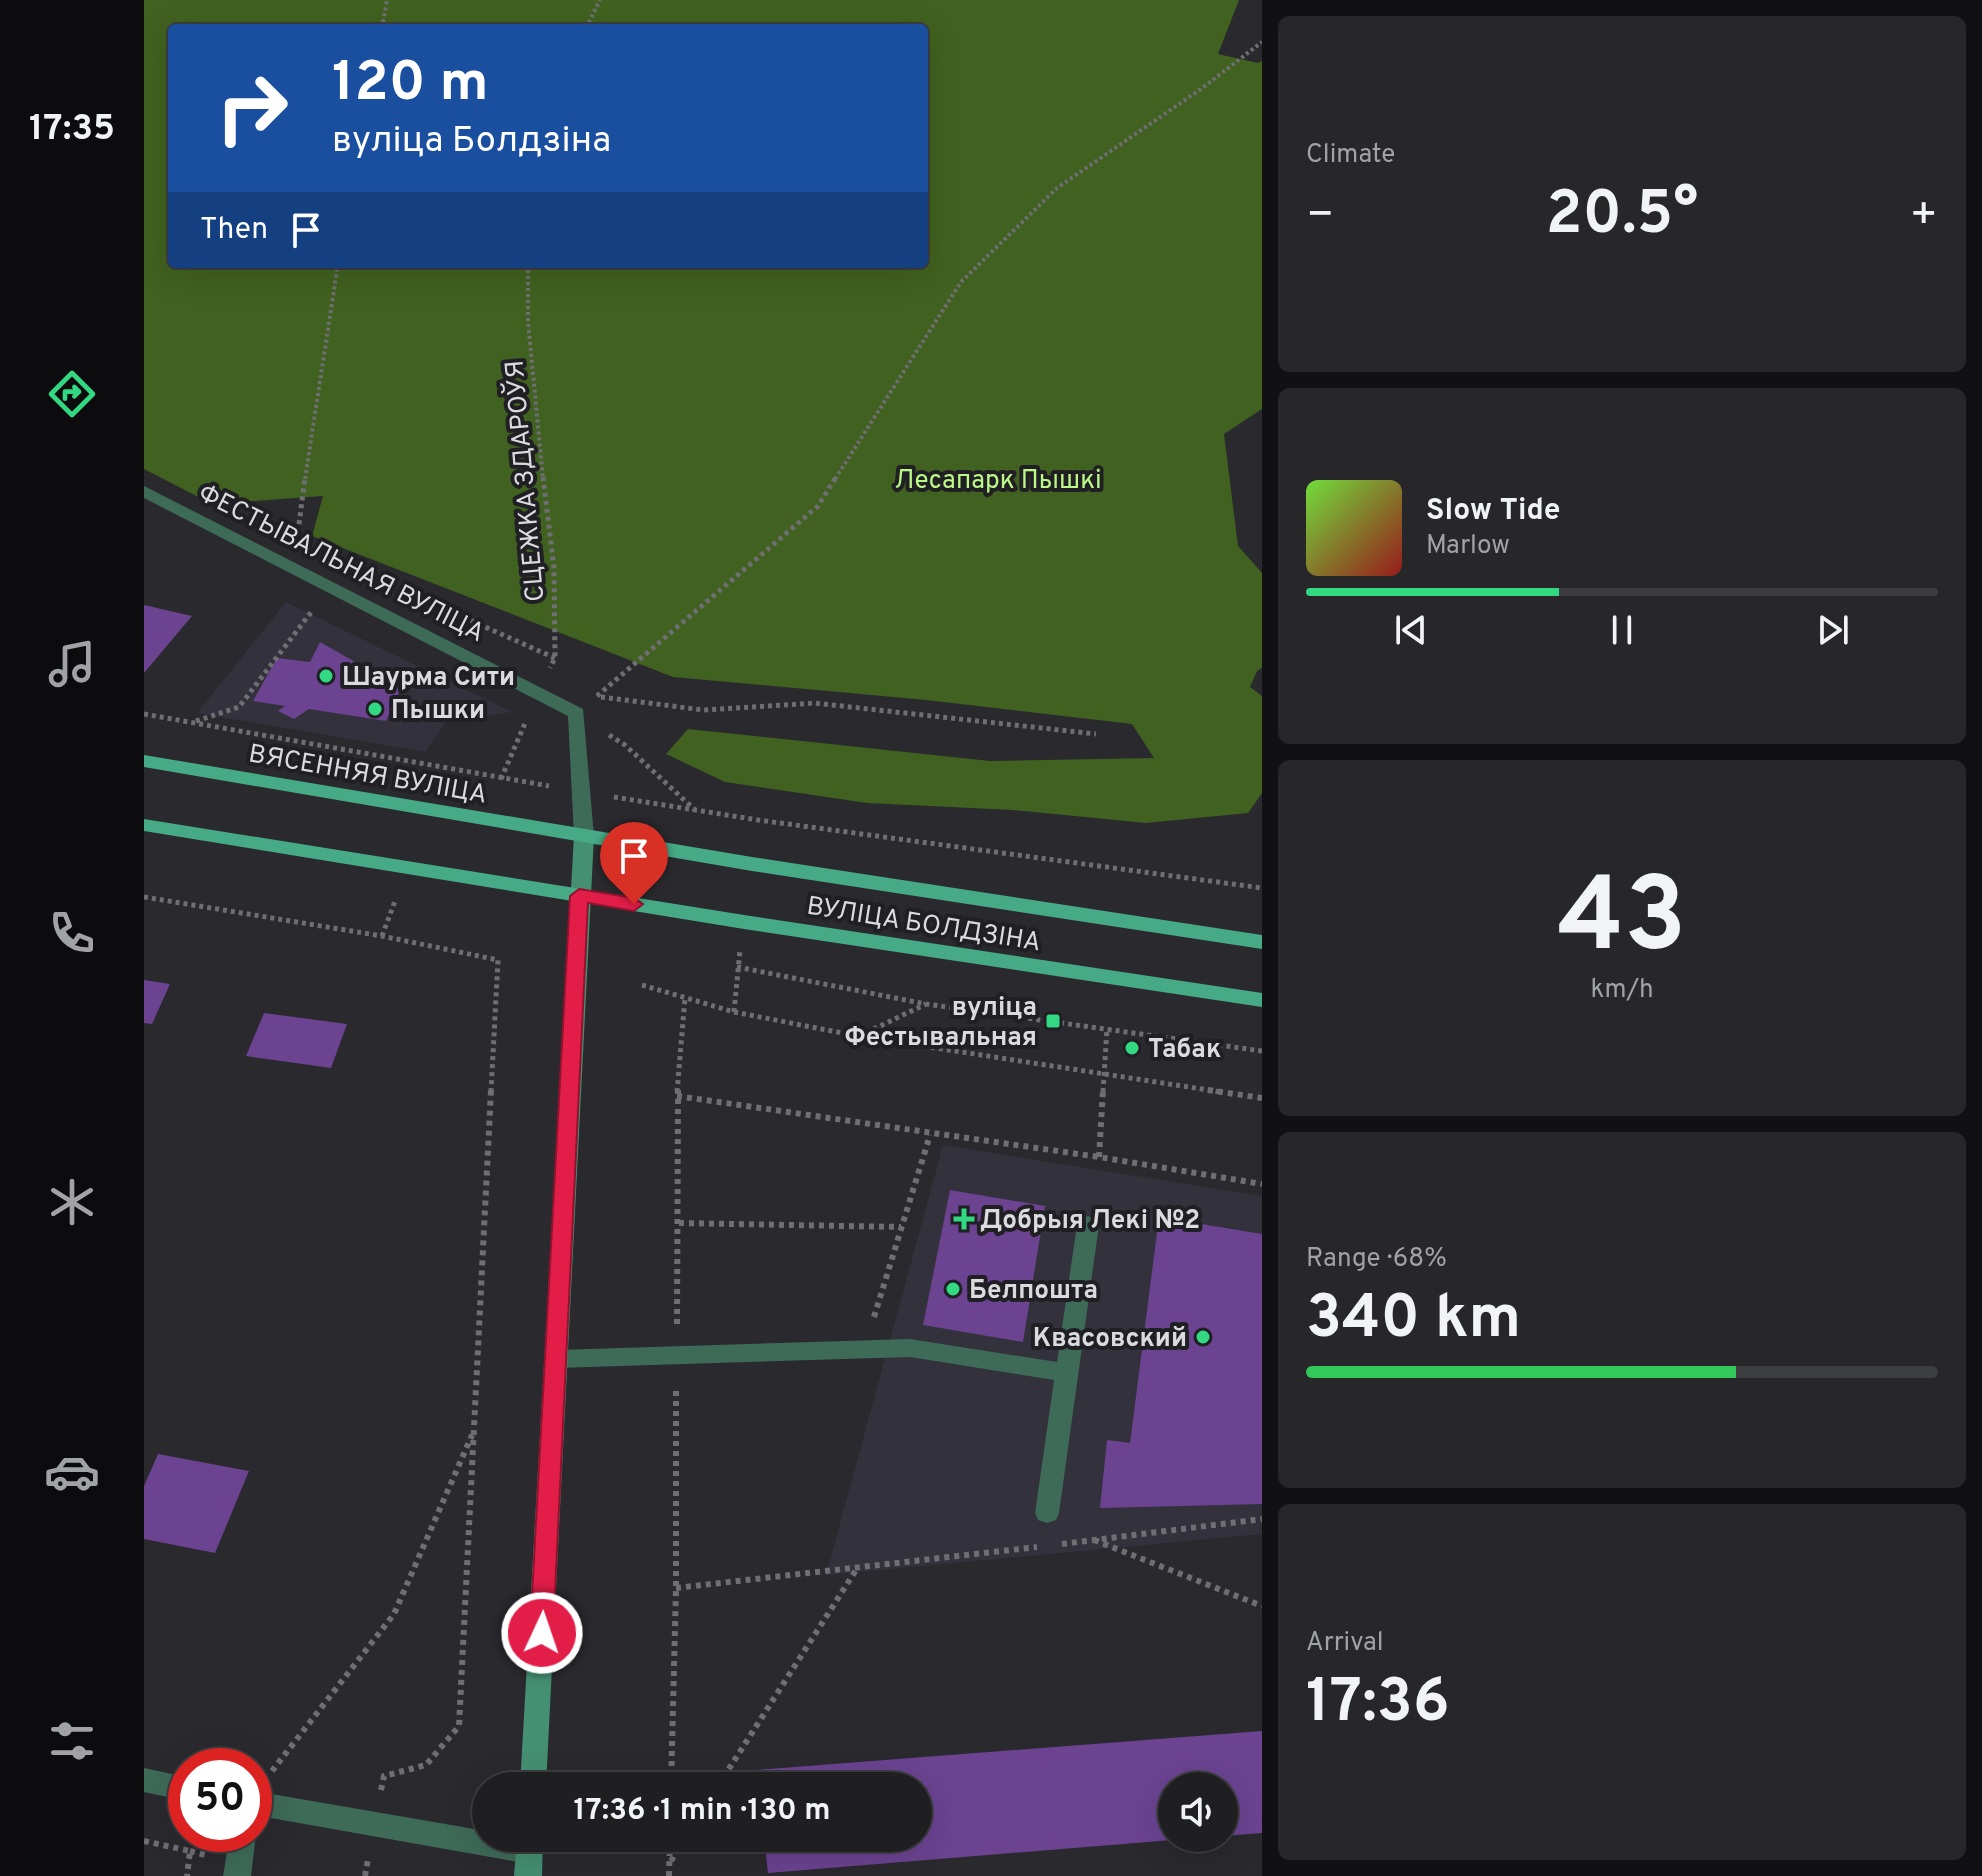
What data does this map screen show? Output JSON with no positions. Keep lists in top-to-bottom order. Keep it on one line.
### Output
{"streets":{"main road":["ВЯСЕННЯЯ ВУЛІЦА","ВУЛІЦА БОЛДЗІНА"],"street":["ФЕСТЫВАЛЬНАЯ ВУЛІЦА"],"path":["СЦЕЖКА ЗДАРОЎЯ"]},"crossings":[["СЦЕЖКА ЗДАРОЎЯ","ФЕСТЫВАЛЬНАЯ ВУЛІЦА"],["ВЯСЕННЯЯ ВУЛІЦА","ВУЛІЦА БОЛДЗІНА"]],"parks":["Лесапарк Пышкі"],"places":{"other":["Шаурма Сити","Пышки","Табак","Белпошта","Квасовский"],"transit":["вуліца Фестывальная"],"health":["Добрыя Лекі №2"]},"page":{"tabs":"17:35","tile":["Climate",["43","km/h"],["Range · 68%","340 km"],["Arrival","17:36"]],"turn":["120 m","вуліца Болдзіна"],"heat":["−","20.5°","+"],"then":"Then","song":["Slow Tide","Marlow"],"limit":"50","trip":"17:36 · 1 min · 130 m"}}
